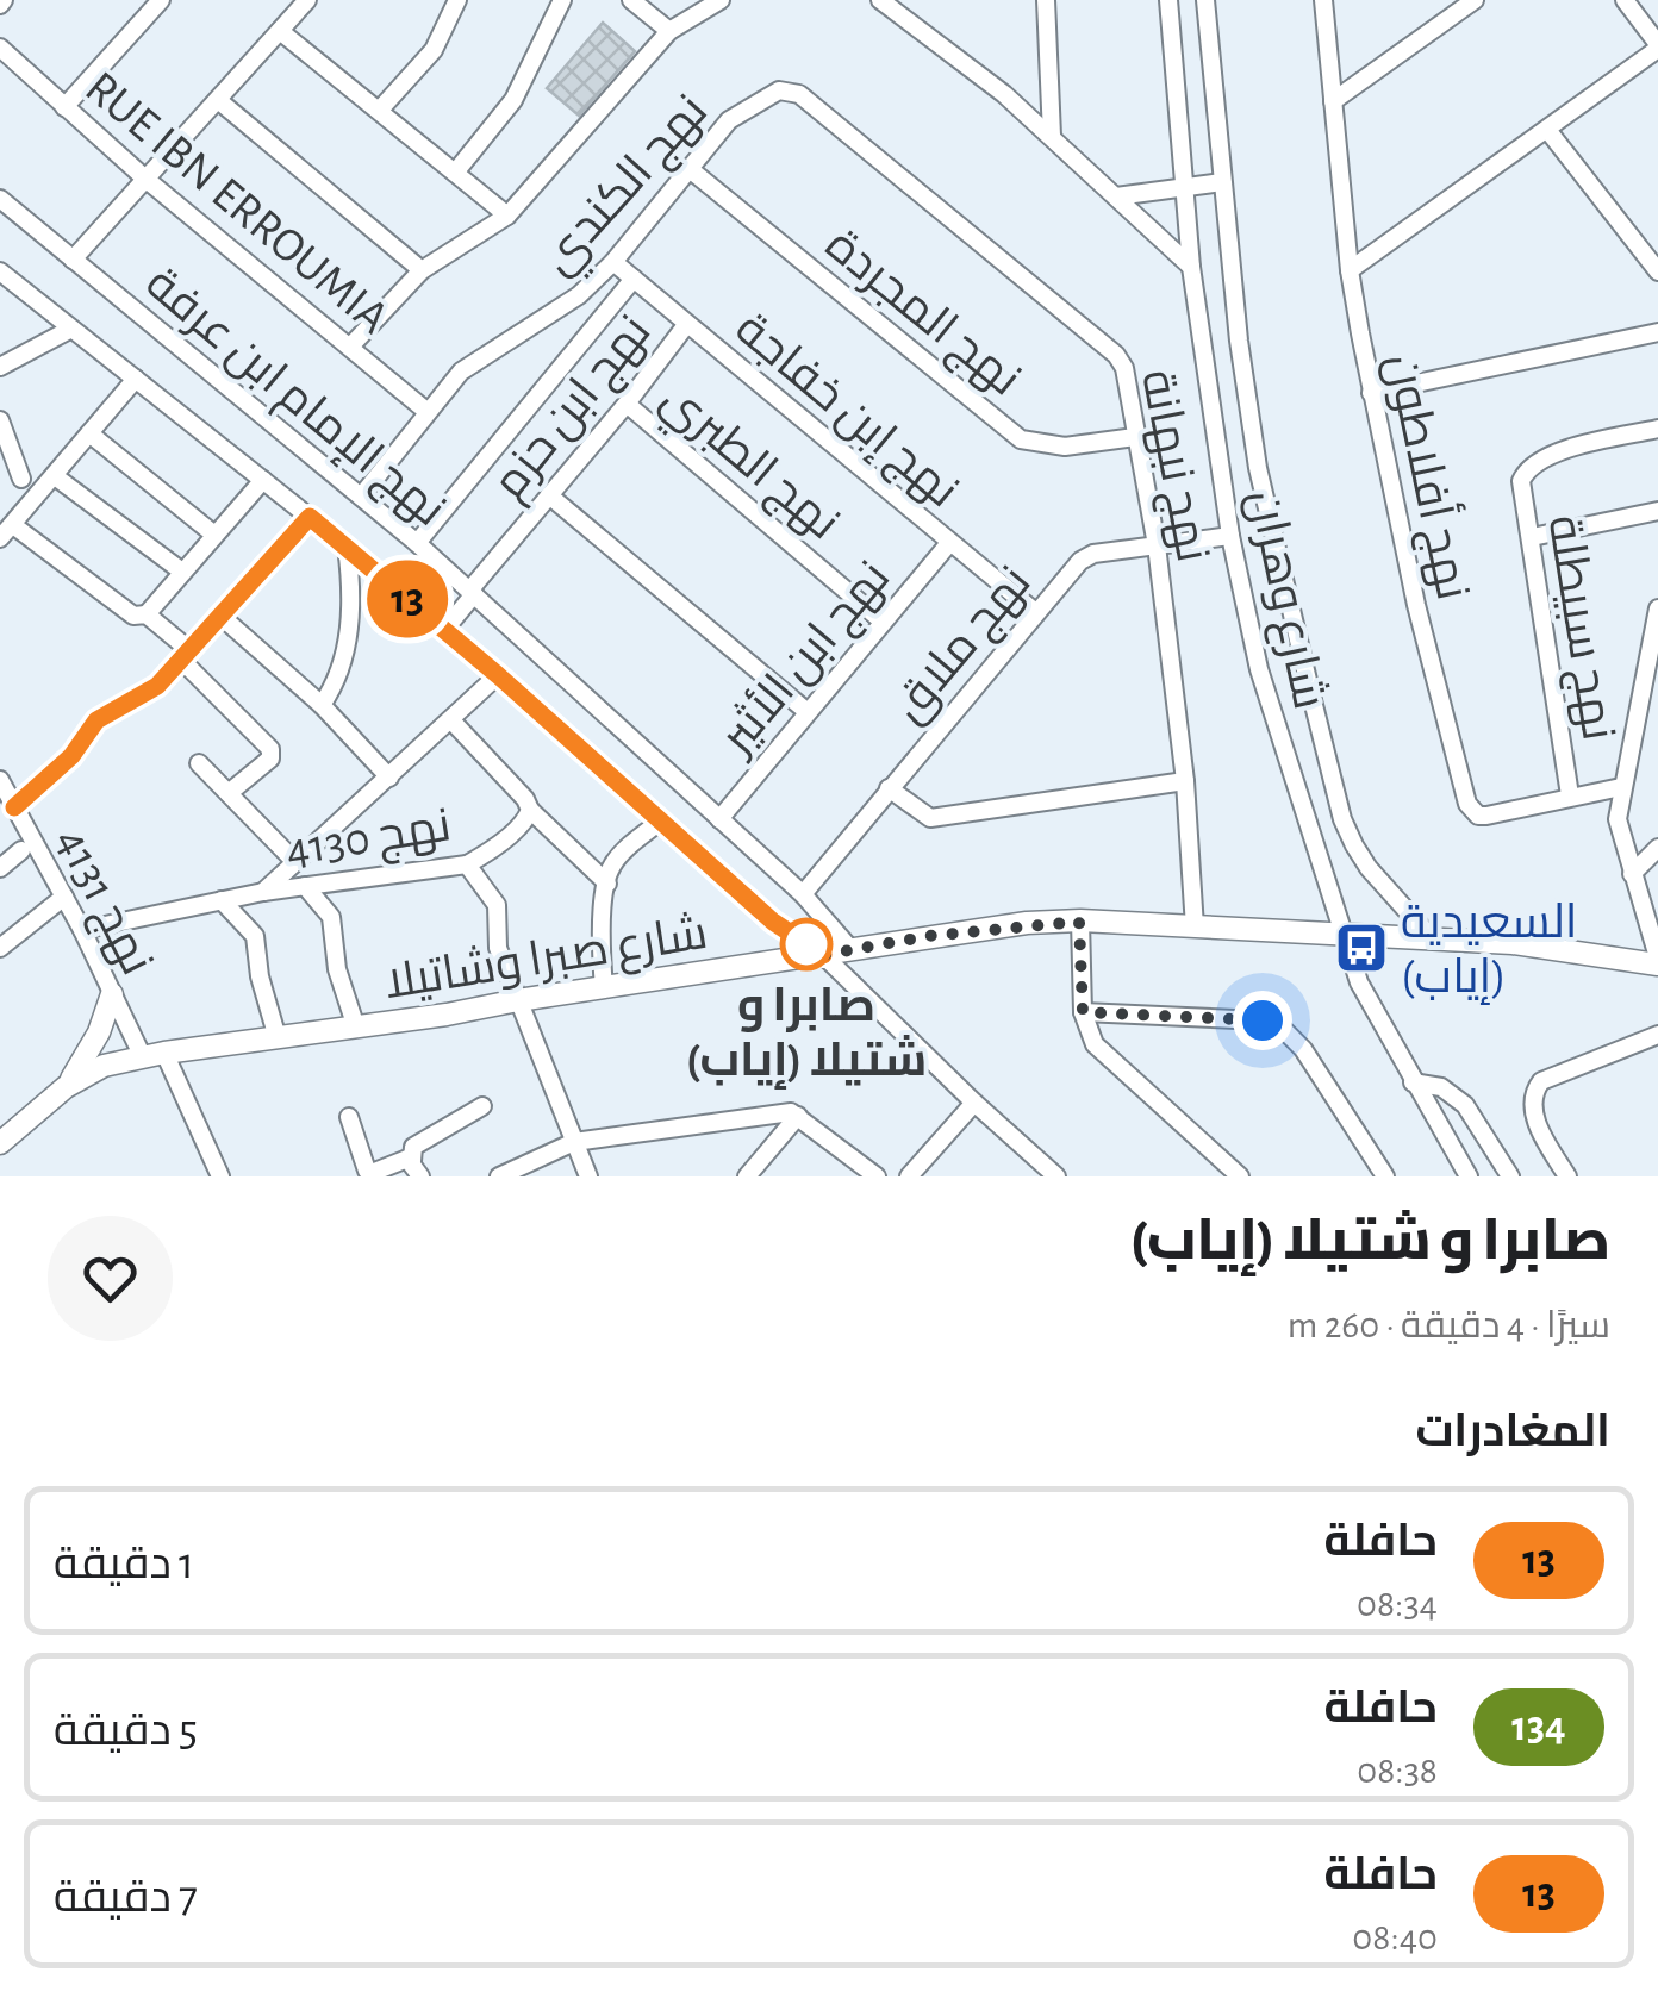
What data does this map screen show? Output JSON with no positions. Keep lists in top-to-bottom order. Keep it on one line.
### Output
{"streets":{"main road":["شارع صبرا وشاتيلا"],"street":["نهج الكندي","RUE IBN ERROUMIA","نهج المجردة","نهج الإمام ابن عرفة","نهج ابن حزم","نهج إبن خفاجة","نهج الطبري","نهج نبهانة","نهج أفلاطون","شارع وهران","نهج سبيطلة","نهج ملاق","نهج ابن الأثير","نهج 4130","نهج 4131"]},"crossings":[["نهج الكندي","RUE IBN ERROUMIA"],["نهج الكندي","نهج المجردة"],["نهج الكندي","نهج الإمام ابن عرفة"],["نهج الكندي","نهج إبن خفاجة"],["نهج الكندي","نهج نبهانة"],["نهج المجردة","نهج نبهانة"],["نهج الإمام ابن عرفة","نهج ابن حزم"],["نهج الإمام ابن عرفة","نهج ملاق"],["نهج الإمام ابن عرفة","نهج ابن الأثير"],["نهج الإمام ابن عرفة","شارع صبرا وشاتيلا"],["نهج ابن حزم","نهج إبن خفاجة"],["نهج ابن حزم","نهج الطبري"],["نهج إبن خفاجة","نهج ملاق"],["نهج إبن خفاجة","نهج ابن الأثير"],["نهج الطبري","نهج ابن الأثير"],["نهج نبهانة","نهج ملاق"],["نهج نبهانة","شارع صبرا وشاتيلا"],["نهج أفلاطون","نهج سبيطلة"],["شارع وهران","نهج ملاق"],["شارع وهران","شارع صبرا وشاتيلا"],["نهج 4130","نهج 4131"],["نهج 4131","شارع صبرا وشاتيلا"]],"places":{"other":["صابرا و شتيلا (إياب)"],"bus stop":["السعيدية (إياب)"]},"lines":["bus line 13"],"page":{"on_map":"13","heading":[["صابرا و شتيلا (إياب)","سيرًا · 4 دقيقة · 260 m"],"المغادرات"],"list":[{"mark":"13","name":"حافلة","note":"08:34","value":"1 دقيقة"},{"mark":"134","name":"حافلة","note":"08:38","value":"5 دقيقة"},{"mark":"13","name":"حافلة","note":"08:40","value":"7 دقيقة"}]}}
